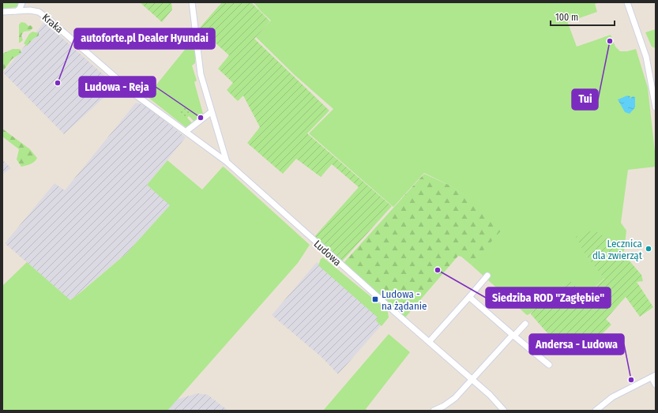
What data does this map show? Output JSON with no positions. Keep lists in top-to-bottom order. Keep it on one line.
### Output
{"streets":{"street":["Kraka","Ludowa"]},"crossings":[["Kraka","Ludowa"]],"places":{"other":["Tui","autoforte.pl Dealer Hyundai","Ludowa - Reja","Lecznica dla zwierząt","Siedziba ROD \"Zagłębie\"","Andersa - Ludowa"],"transit":["Ludowa - na żądanie"]},"scale_bar":"100 m"}
